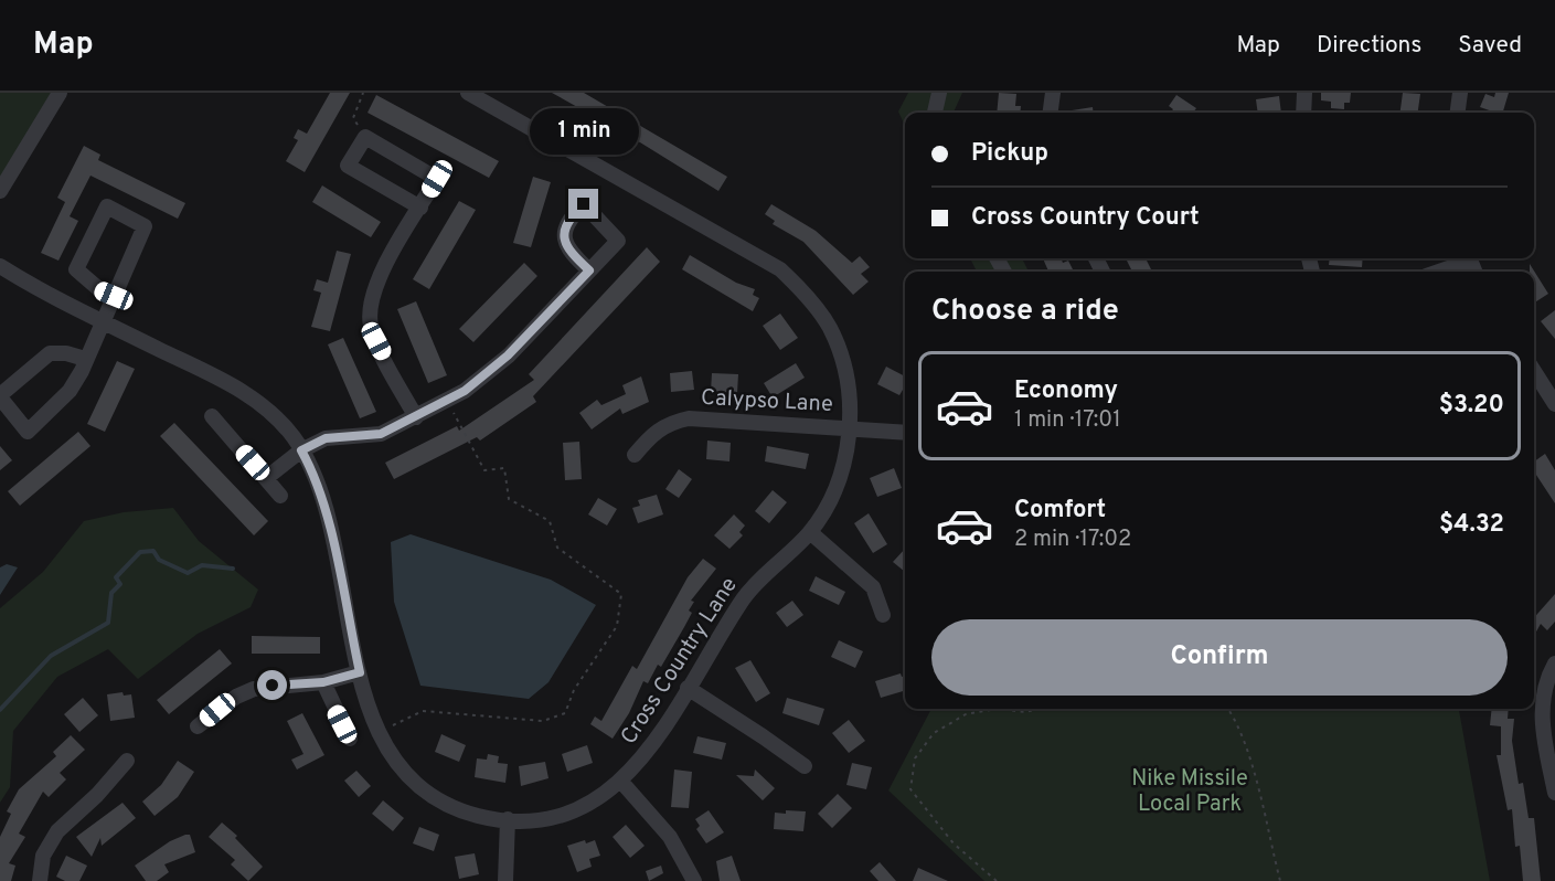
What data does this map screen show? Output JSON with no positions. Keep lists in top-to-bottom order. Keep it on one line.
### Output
{"streets":{"street":["Calypso Lane","Cross Country Lane"]},"crossings":[["Calypso Lane","Cross Country Lane"]],"parks":["Nike Missile Local Park"],"page":{"header":"Map","nav":["Map","Directions","Saved"],"bubble":"1 min","banner":["Pickup","Cross Country Court"],"heading":"Choose a ride","list":[{"name":"Economy","note":"1 min · 17:01","value":"$3.20"},{"name":"Comfort","note":"2 min · 17:02","value":"$4.32"}],"buttons":"Confirm"}}
